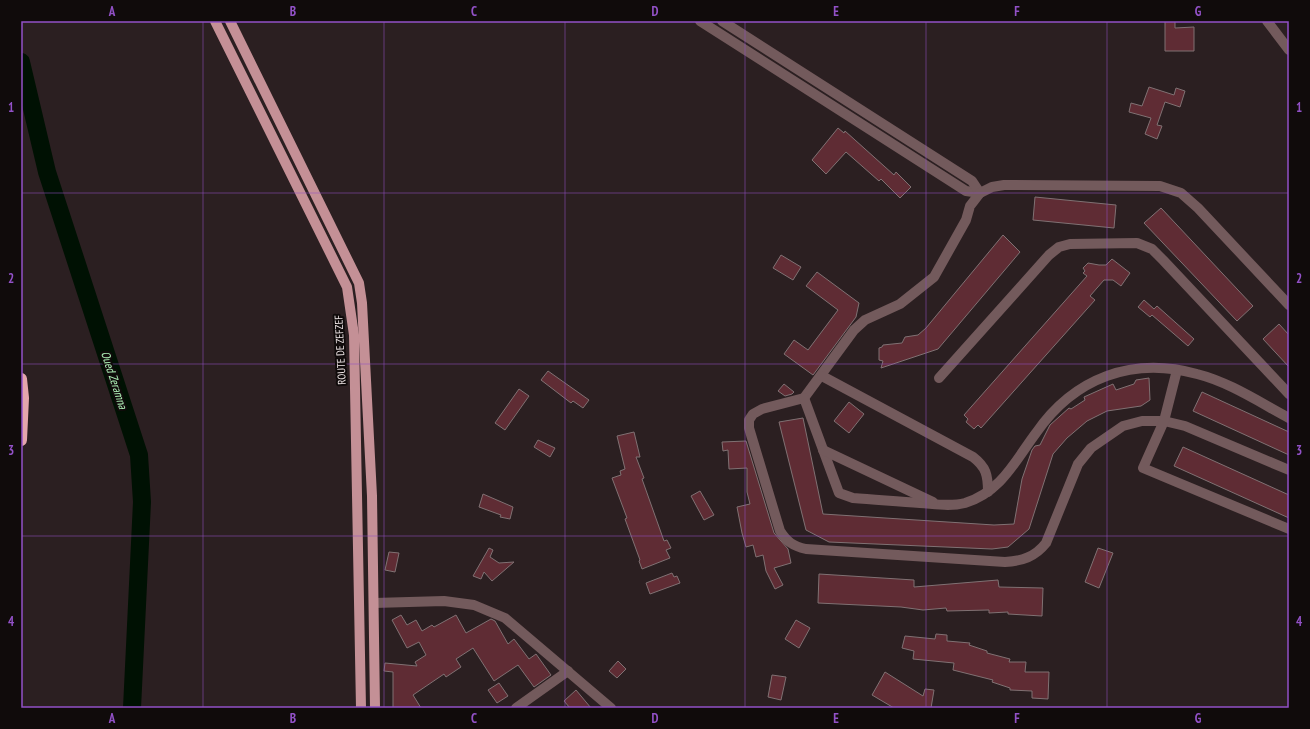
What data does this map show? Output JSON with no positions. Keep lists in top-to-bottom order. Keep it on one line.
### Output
{"streets":{"main road":["ROUTE DE ZEFZEF"]},"water":["Oued Zeramna"],"grid":{"columns":["A","B","C","D","E","F","G"],"rows":["1","2","3","4"]}}
